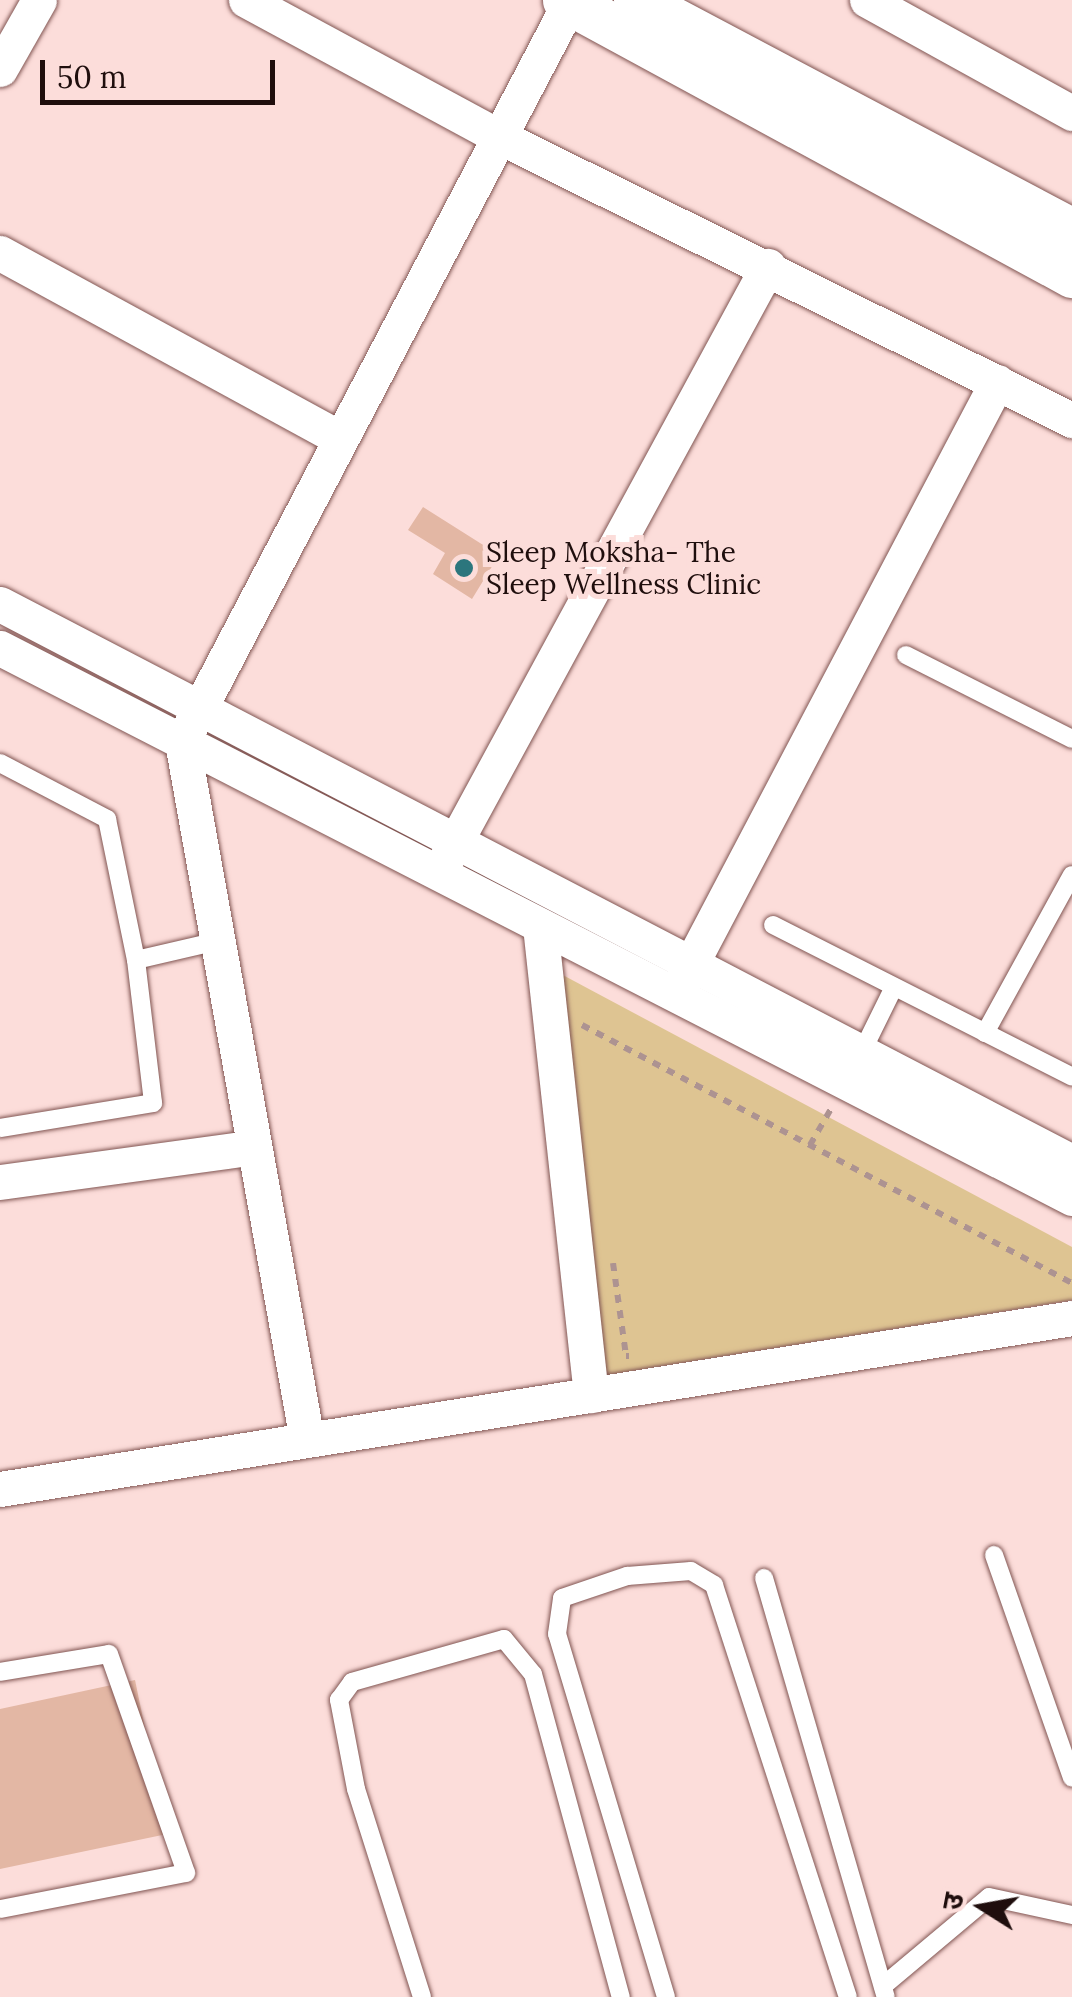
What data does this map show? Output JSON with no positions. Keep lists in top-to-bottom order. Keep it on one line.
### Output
{"places":["Sleep Moksha- The Sleep Wellness Clinic"],"scale_bar":"50 m","north":"left"}
